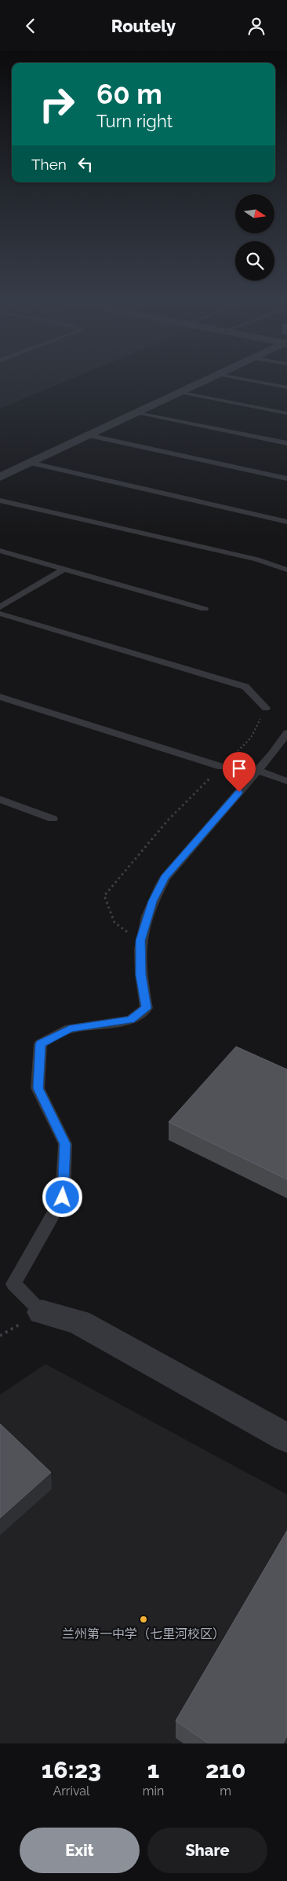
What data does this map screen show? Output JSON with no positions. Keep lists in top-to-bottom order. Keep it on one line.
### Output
{"places":["兰州第一中学（七里河校区）"],"north":"right","page":{"header":"Routely","turn":["60 m","Turn right"],"then":"Then","eta":["16:23","Arrival","1","min","210","m"],"buttons":["Exit","Share"]}}
